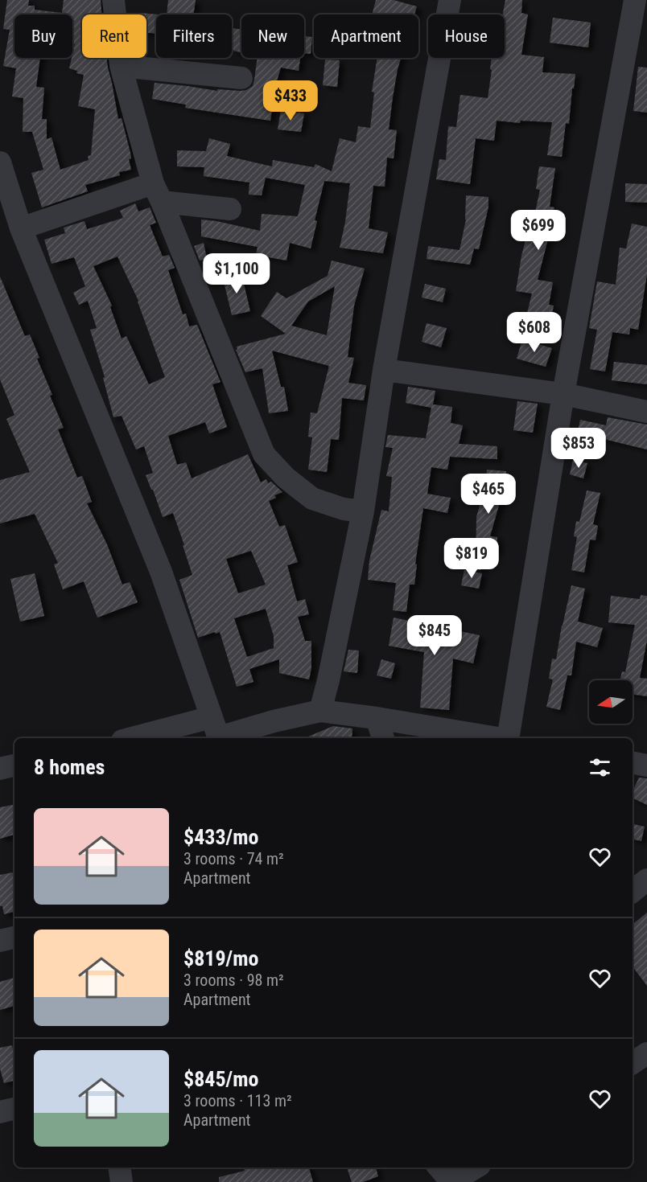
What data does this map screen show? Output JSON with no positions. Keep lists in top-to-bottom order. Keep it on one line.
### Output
{"north":"left","page":{"chip":["Buy","Rent","Filters","New","Apartment","House"],"price":["$433","$699","$1,100","$608","$853","$465","$819","$845"],"heading":"8 homes","list":[{"name":"$433/mo","note":"3 rooms · 74 m² · Apartment"},{"name":"$819/mo","note":"3 rooms · 98 m² · Apartment"},{"name":"$845/mo","note":"3 rooms · 113 m² · Apartment"}]}}
